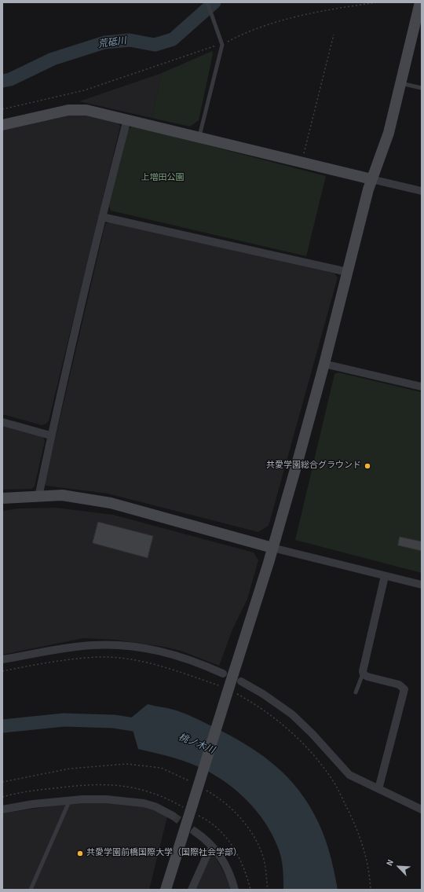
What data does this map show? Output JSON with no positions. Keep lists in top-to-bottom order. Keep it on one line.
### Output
{"water":["荒砥川","桃ノ木川"],"parks":["上増田公園"],"places":["共愛学園総合グラウンド","共愛学園前橋国際大学（国際社会学部）"],"north":"top left"}
